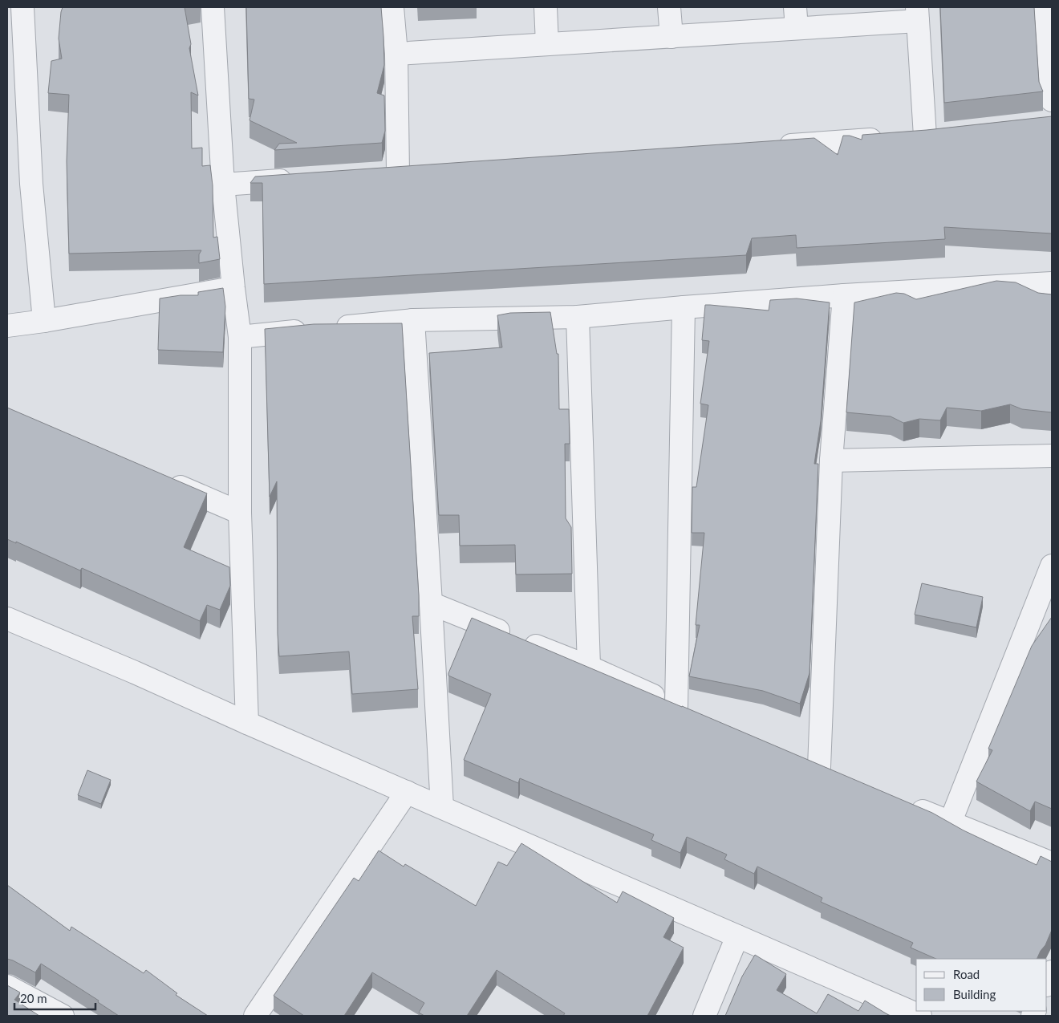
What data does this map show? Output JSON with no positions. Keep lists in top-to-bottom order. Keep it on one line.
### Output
{"legend":["Road","Building"],"scale_bar":"20 m"}
